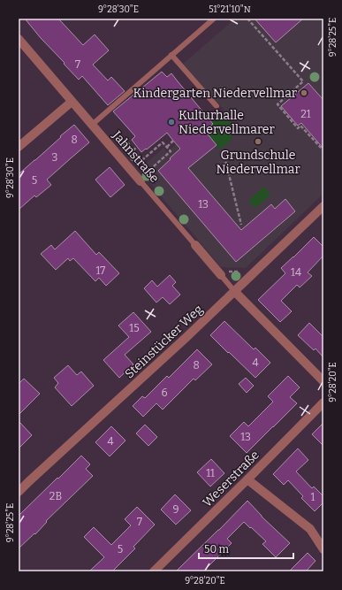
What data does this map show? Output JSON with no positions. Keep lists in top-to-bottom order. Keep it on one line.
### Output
{"streets":{"street":["Jahnstraße","Steinstücker Weg","Weserstraße"]},"crossings":[["Jahnstraße","Steinstücker Weg"]],"places":["Kindergarten Niedervellmar","Kulturhalle Niedervellmarer","Grundschule Niedervellmar"],"house_numbers":["7","21","8","3","5","13","17","14","15","4","8","6","13","4","11","2B","1","9","7","5"],"scale_bar":"50 m","coordinates":["9°28'30\"E","51°21'10\"N","9°28'25\"E","9°28'20\"E"]}
